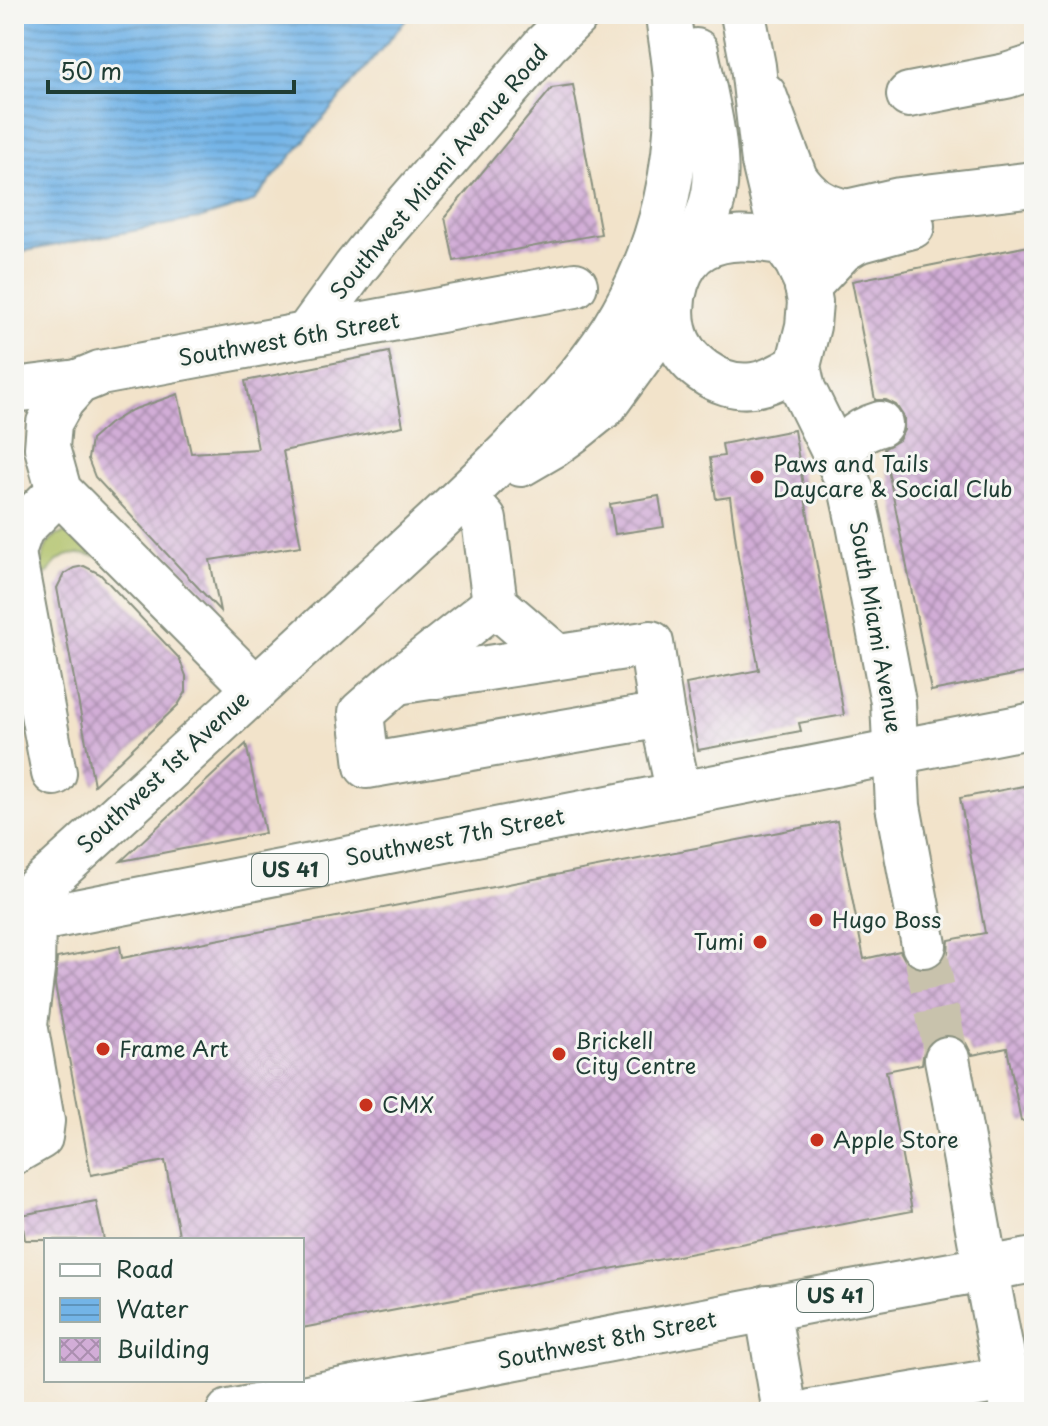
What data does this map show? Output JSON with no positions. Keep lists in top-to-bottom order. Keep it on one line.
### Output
{"streets":{"main road":["Southwest Miami Avenue Road","Southwest 6th Street","South Miami Avenue","Southwest 1st Avenue","Southwest 7th Street","US 41","Southwest 8th Street"]},"crossings":[["Southwest Miami Avenue Road","Southwest 6th Street"],["Southwest 6th Street","Southwest 1st Avenue"],["South Miami Avenue","Southwest 7th Street"],["South Miami Avenue","US 41"],["Southwest 1st Avenue","Southwest 7th Street"],["Southwest 7th Street","US 41"],["US 41","Southwest 8th Street"]],"places":["Paws and Tails Daycare & Social Club","Hugo Boss","Tumi","Frame Art","Brickell City Centre","CMX","Apple Store"],"legend":["Road","Water","Building"],"scale_bar":"50 m"}
